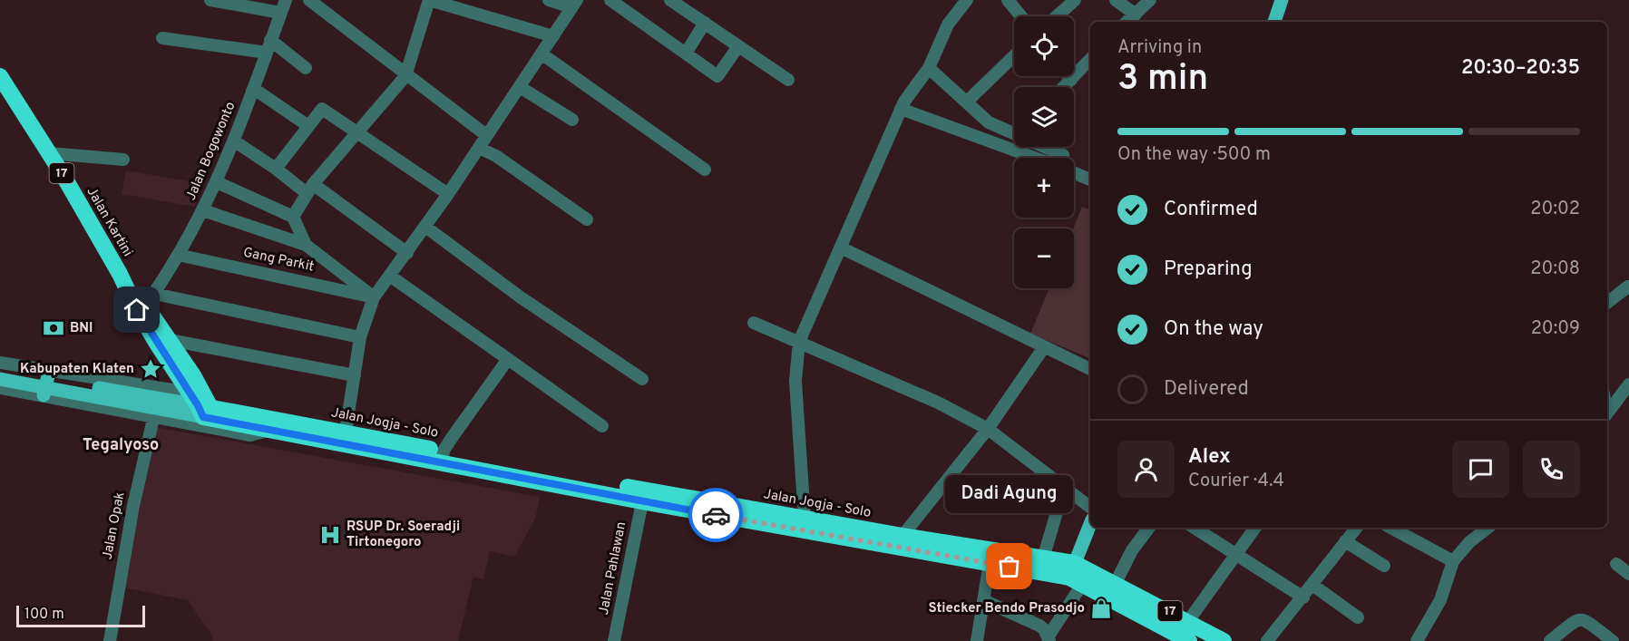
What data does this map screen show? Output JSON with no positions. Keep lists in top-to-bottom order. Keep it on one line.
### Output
{"streets":{"highway":["17","Jalan Kartini","Jalan Jogja - Solo"],"street":["Jalan Bogowonto","Gang Parkit","Jalan Opak","Jalan Pahlawan"]},"crossings":[["Jalan Bogowonto","Jalan Kartini"],["Jalan Bogowonto","Gang Parkit"],["Jalan Kartini","Jalan Jogja - Solo"],["Jalan Jogja - Solo","Jalan Pahlawan"]],"districts":["Tegalyoso"],"places":{"bank":["BNI"],"place":["Kabupaten Klaten"],"hospital":["RSUP Dr. Soeradji Tirtonegoro"],"other":["Dadi Agung"],"shop":["Stiecker Bendo Prasodjo"]},"scale_bar":"100 m","page":{"map_buttons":["+","−"],"heading":["3 min","Arriving in","20:30–20:35"],"panel":["Alex","Courier · 4.4"],"bar":"On the way · 500 m","list":[["Confirmed","20:02"],["Preparing","20:08"],["On the way","20:09"],"Delivered"],"bubble":"Dadi Agung","scale":"100 m"}}
